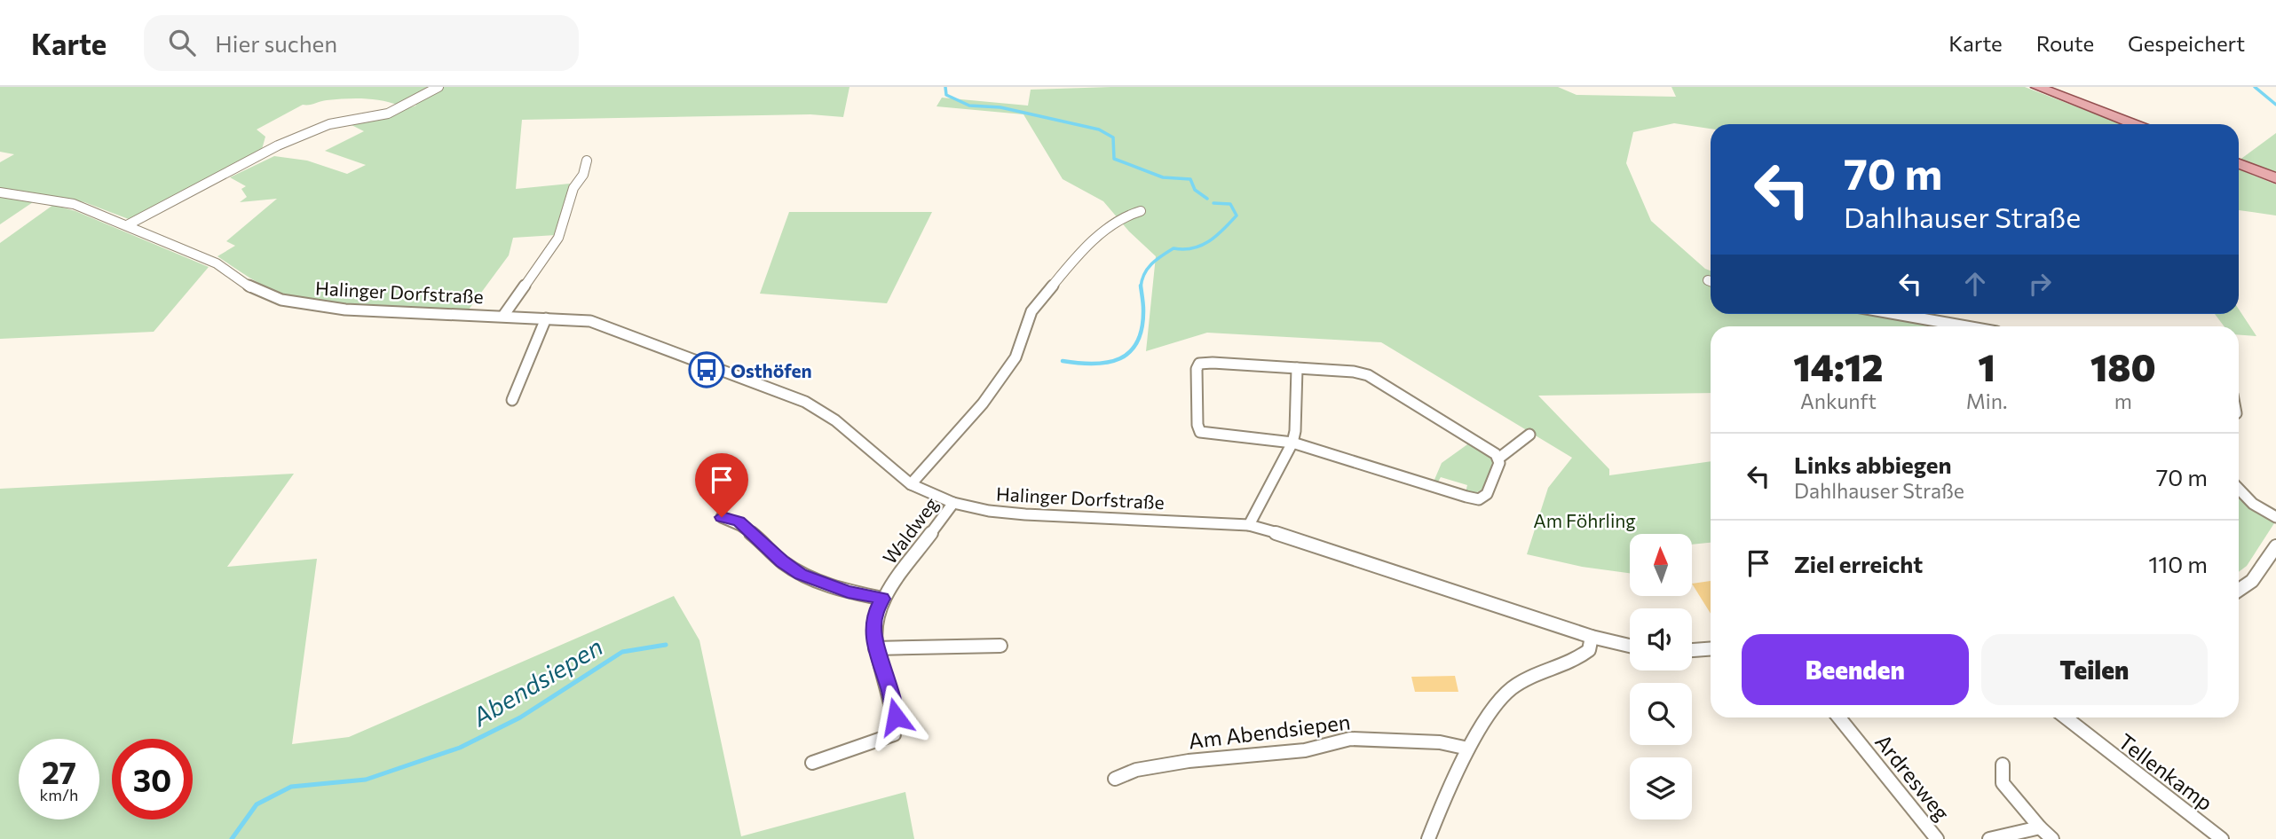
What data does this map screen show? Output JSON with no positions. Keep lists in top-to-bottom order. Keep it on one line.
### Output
{"streets":{"street":["Halinger Dorfstraße","Waldweg","Am Abendsiepen","Tellenkamp","Ardresweg"]},"crossings":[["Halinger Dorfstraße","Waldweg"]],"water":["Abendsiepen"],"parks":["Am Föhrling"],"places":{"bus stop":["Osthöfen"]},"north":"top","page":{"header":"Karte","search":"Hier suchen","nav":["Karte","Route","Gespeichert"],"turn":["70 m","Dahlhauser Straße"],"eta":["14:12","Ankunft","1","Min.","180","m"],"list":[{"name":"Links abbiegen","note":"Dahlhauser Straße","value":"70 m"},{"name":"Ziel erreicht","value":"110 m"}],"buttons":["Beenden","Teilen"],"speed":"27 km/h","limit":"30"}}
